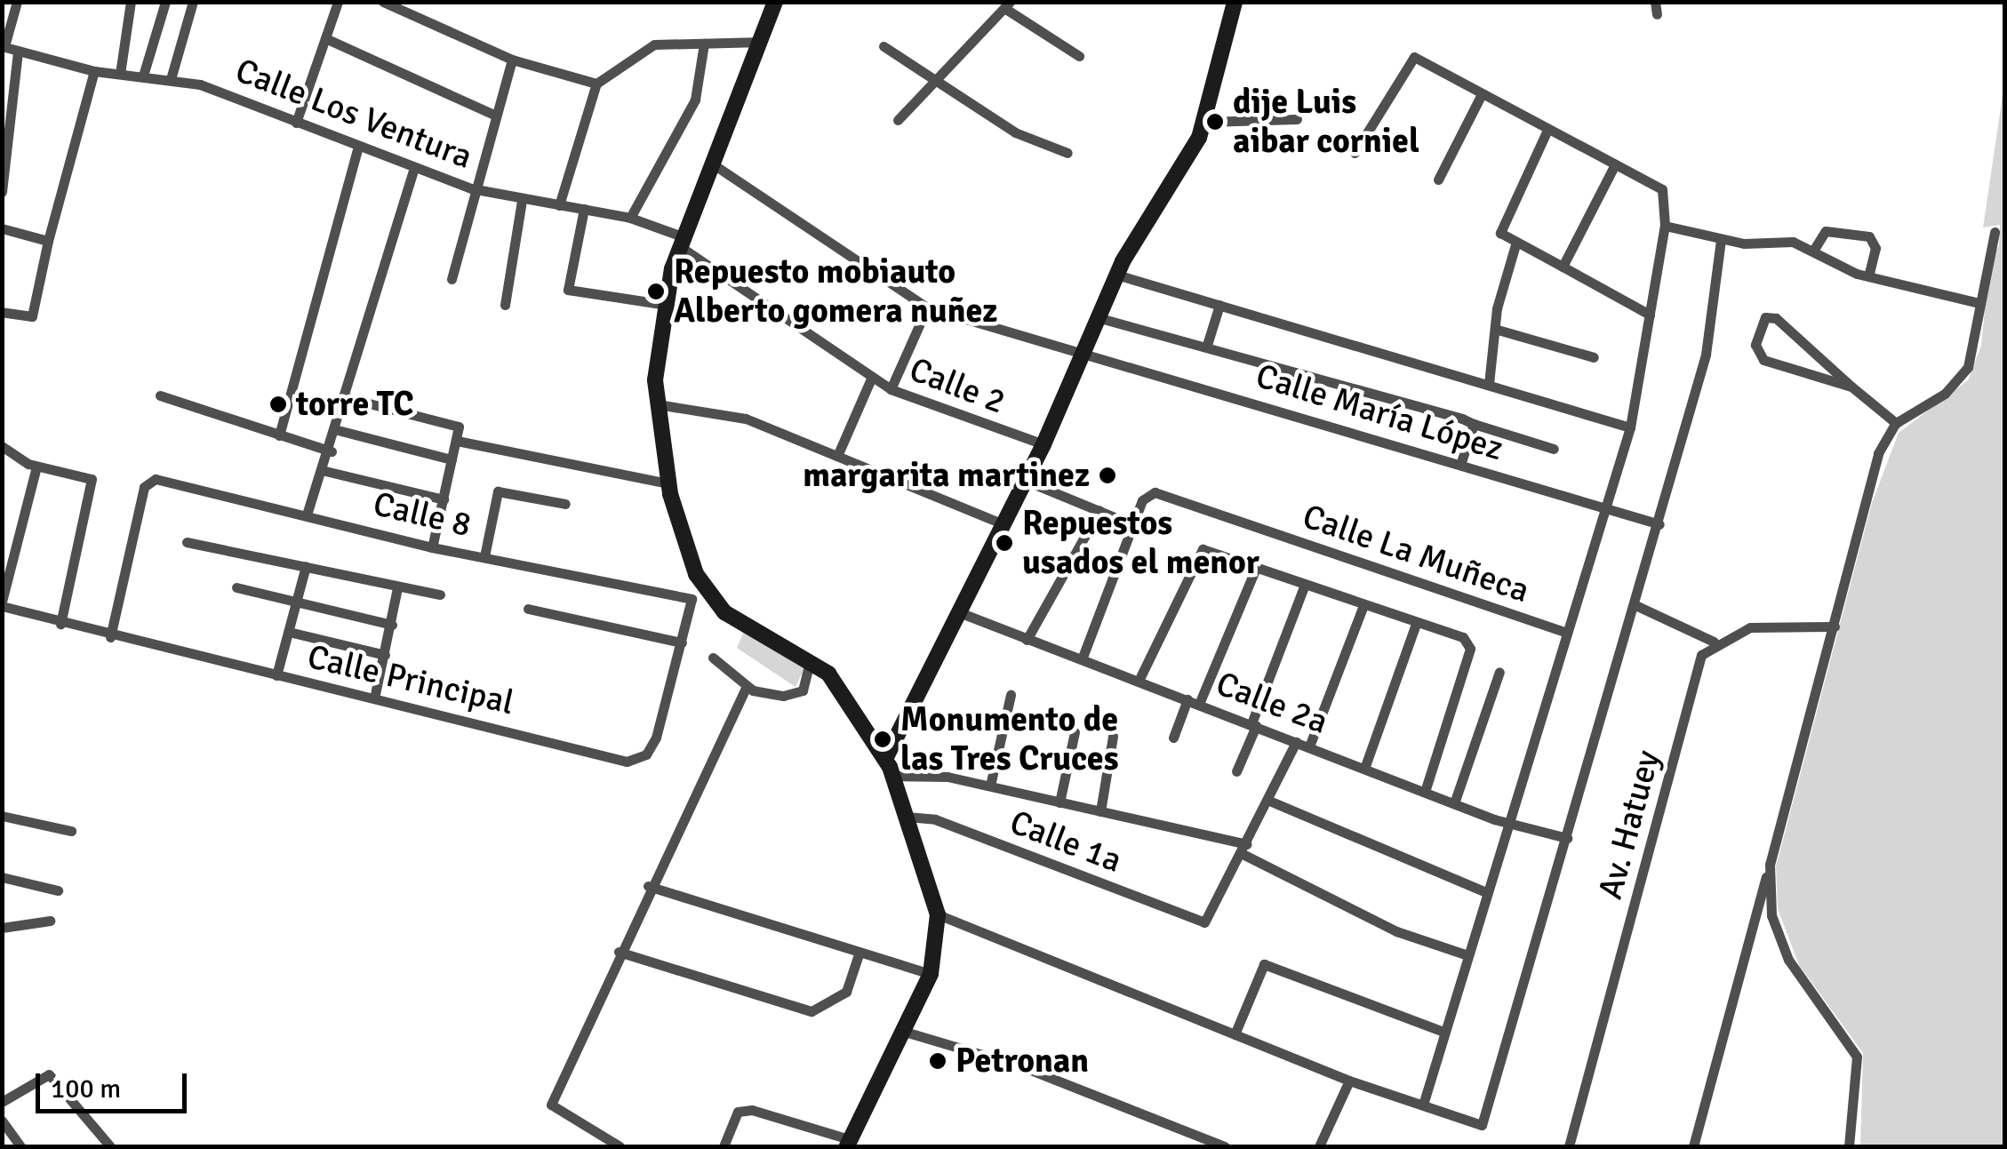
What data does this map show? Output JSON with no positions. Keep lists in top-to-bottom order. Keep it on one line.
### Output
{"streets":{"street":["Calle Los Ventura","Calle 2","Calle María López","Calle 8","Calle La Muñeca","Calle Principal","Calle 2a","Av. Hatuey","Calle 1a"]},"crossings":[["Calle Los Ventura","Calle 2"],["Calle 8","Calle Principal"]],"places":["dije Luis aibar corniel","Repuesto mobiauto Alberto gomera nuñez","torre TC","margarita martinez","Repuestos usados el menor","Monumento de las Tres Cruces","Petronan"],"scale_bar":"100 m"}
